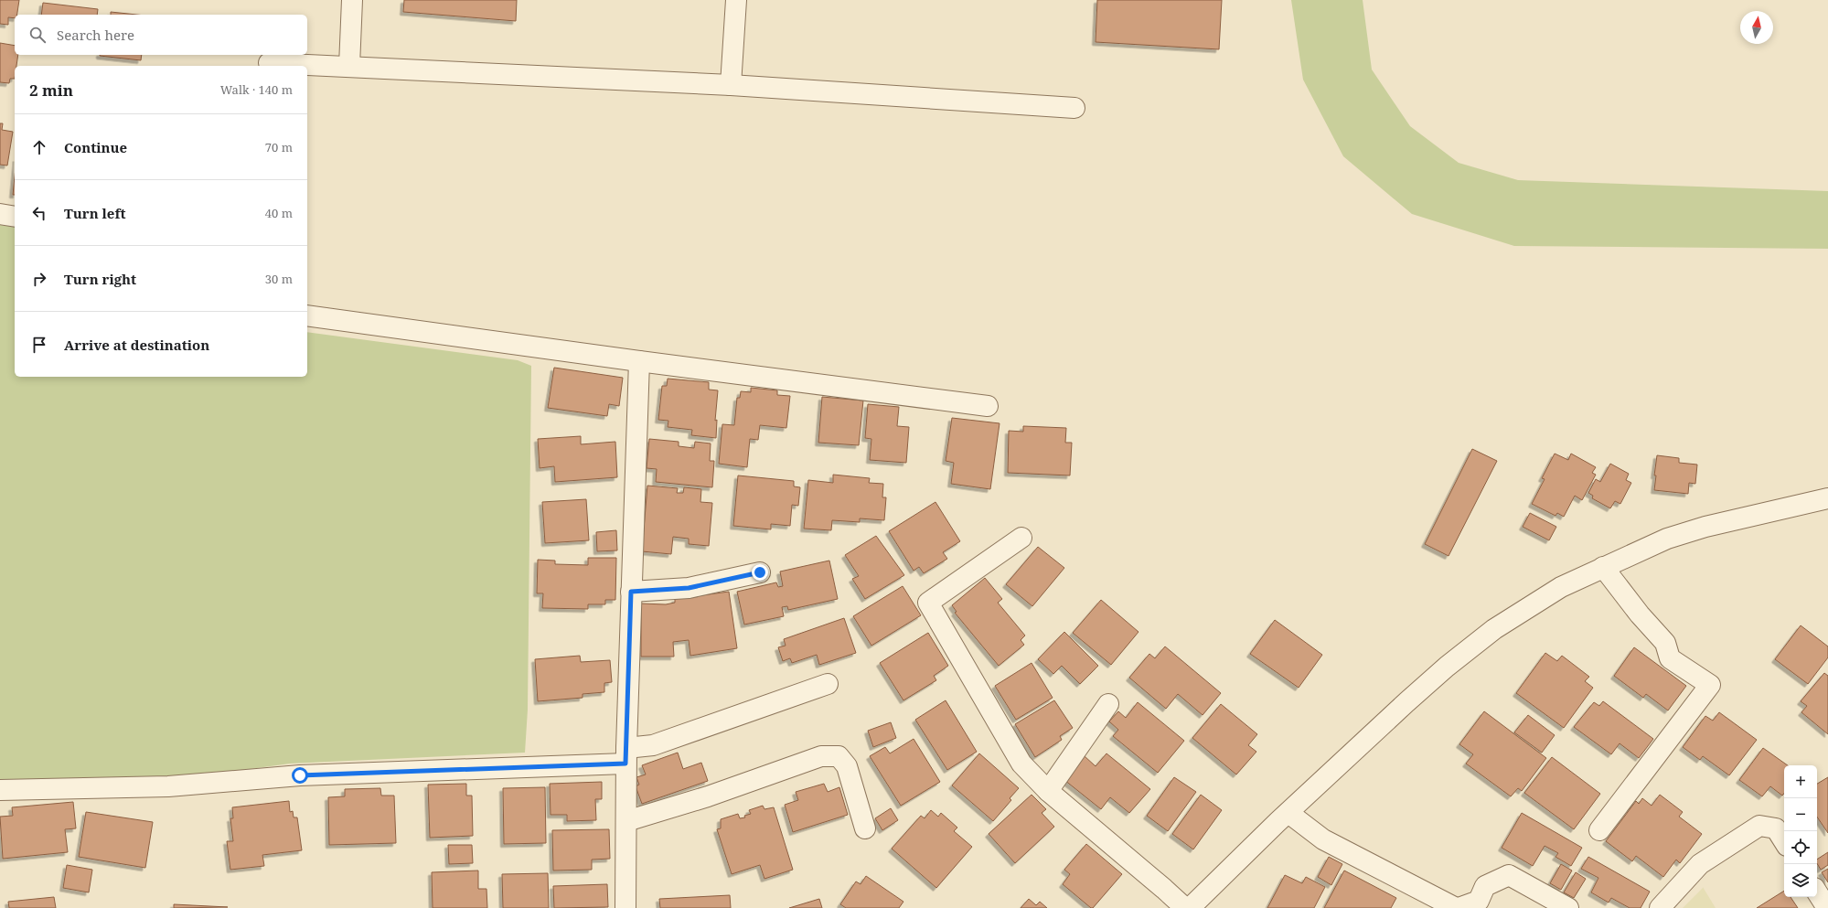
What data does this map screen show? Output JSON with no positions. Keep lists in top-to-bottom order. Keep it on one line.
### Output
{"north":"top","page":{"search":"Search here","heading":["2 min","Walk · 140 m"],"list":[["Continue","70 m"],["Turn left","40 m"],["Turn right","30 m"],"Arrive at destination"],"map_buttons":["+","−"]}}
